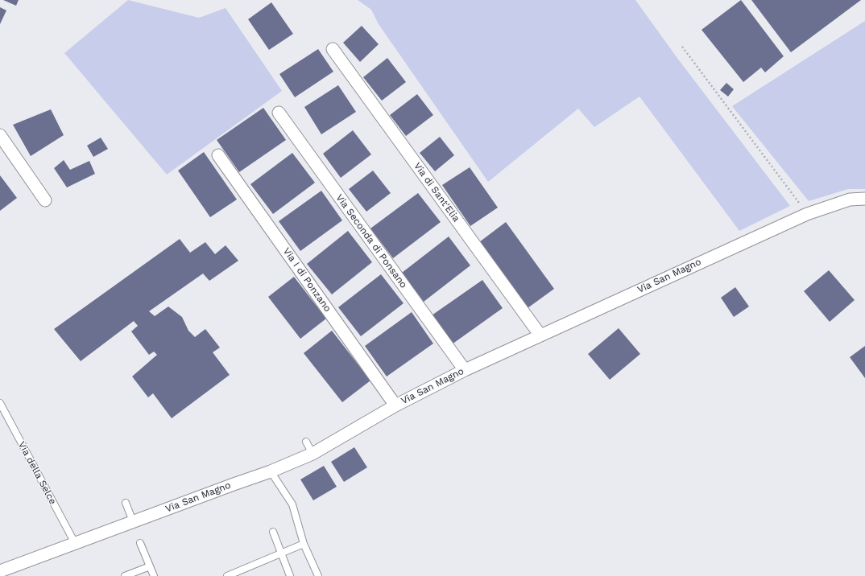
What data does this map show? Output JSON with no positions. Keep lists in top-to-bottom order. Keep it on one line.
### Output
{"streets":{"street":["Via di Sant'Elia","Via Seconda di Ponsano","Via San Magno","Via I di Ponzano"],"lane":["Via della Selce"]},"crossings":[["Via di Sant'Elia","Via San Magno"],["Via Seconda di Ponsano","Via San Magno"],["Via San Magno","Via I di Ponzano"],["Via San Magno","Via della Selce"]]}
